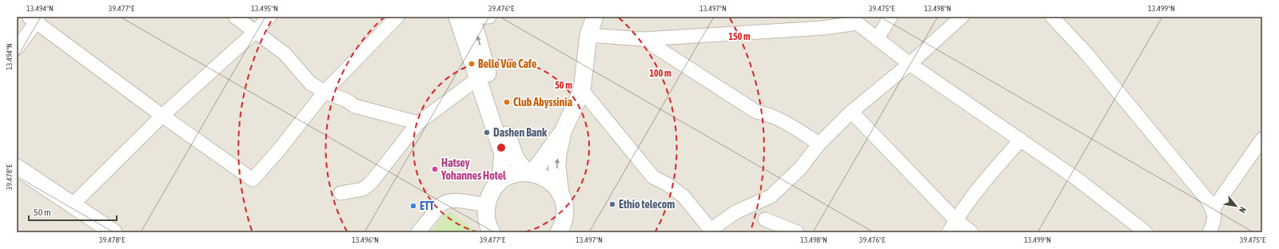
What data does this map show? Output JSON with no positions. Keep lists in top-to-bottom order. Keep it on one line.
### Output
{"places":["Belle Vue Cafe","Club Abyssinia","Dashen Bank","Hatsey Yohannes Hotel","Ethio telecom","ETT"],"scale_bar":"50 m","north":"bottom right","coordinates":["13.494°N","39.477°E","13.495°N","39.476°E","13.497°N","39.475°E","13.498°N","13.499°N","39.478°E","13.496°N"],"rings":["150 m","100 m","50 m"]}
